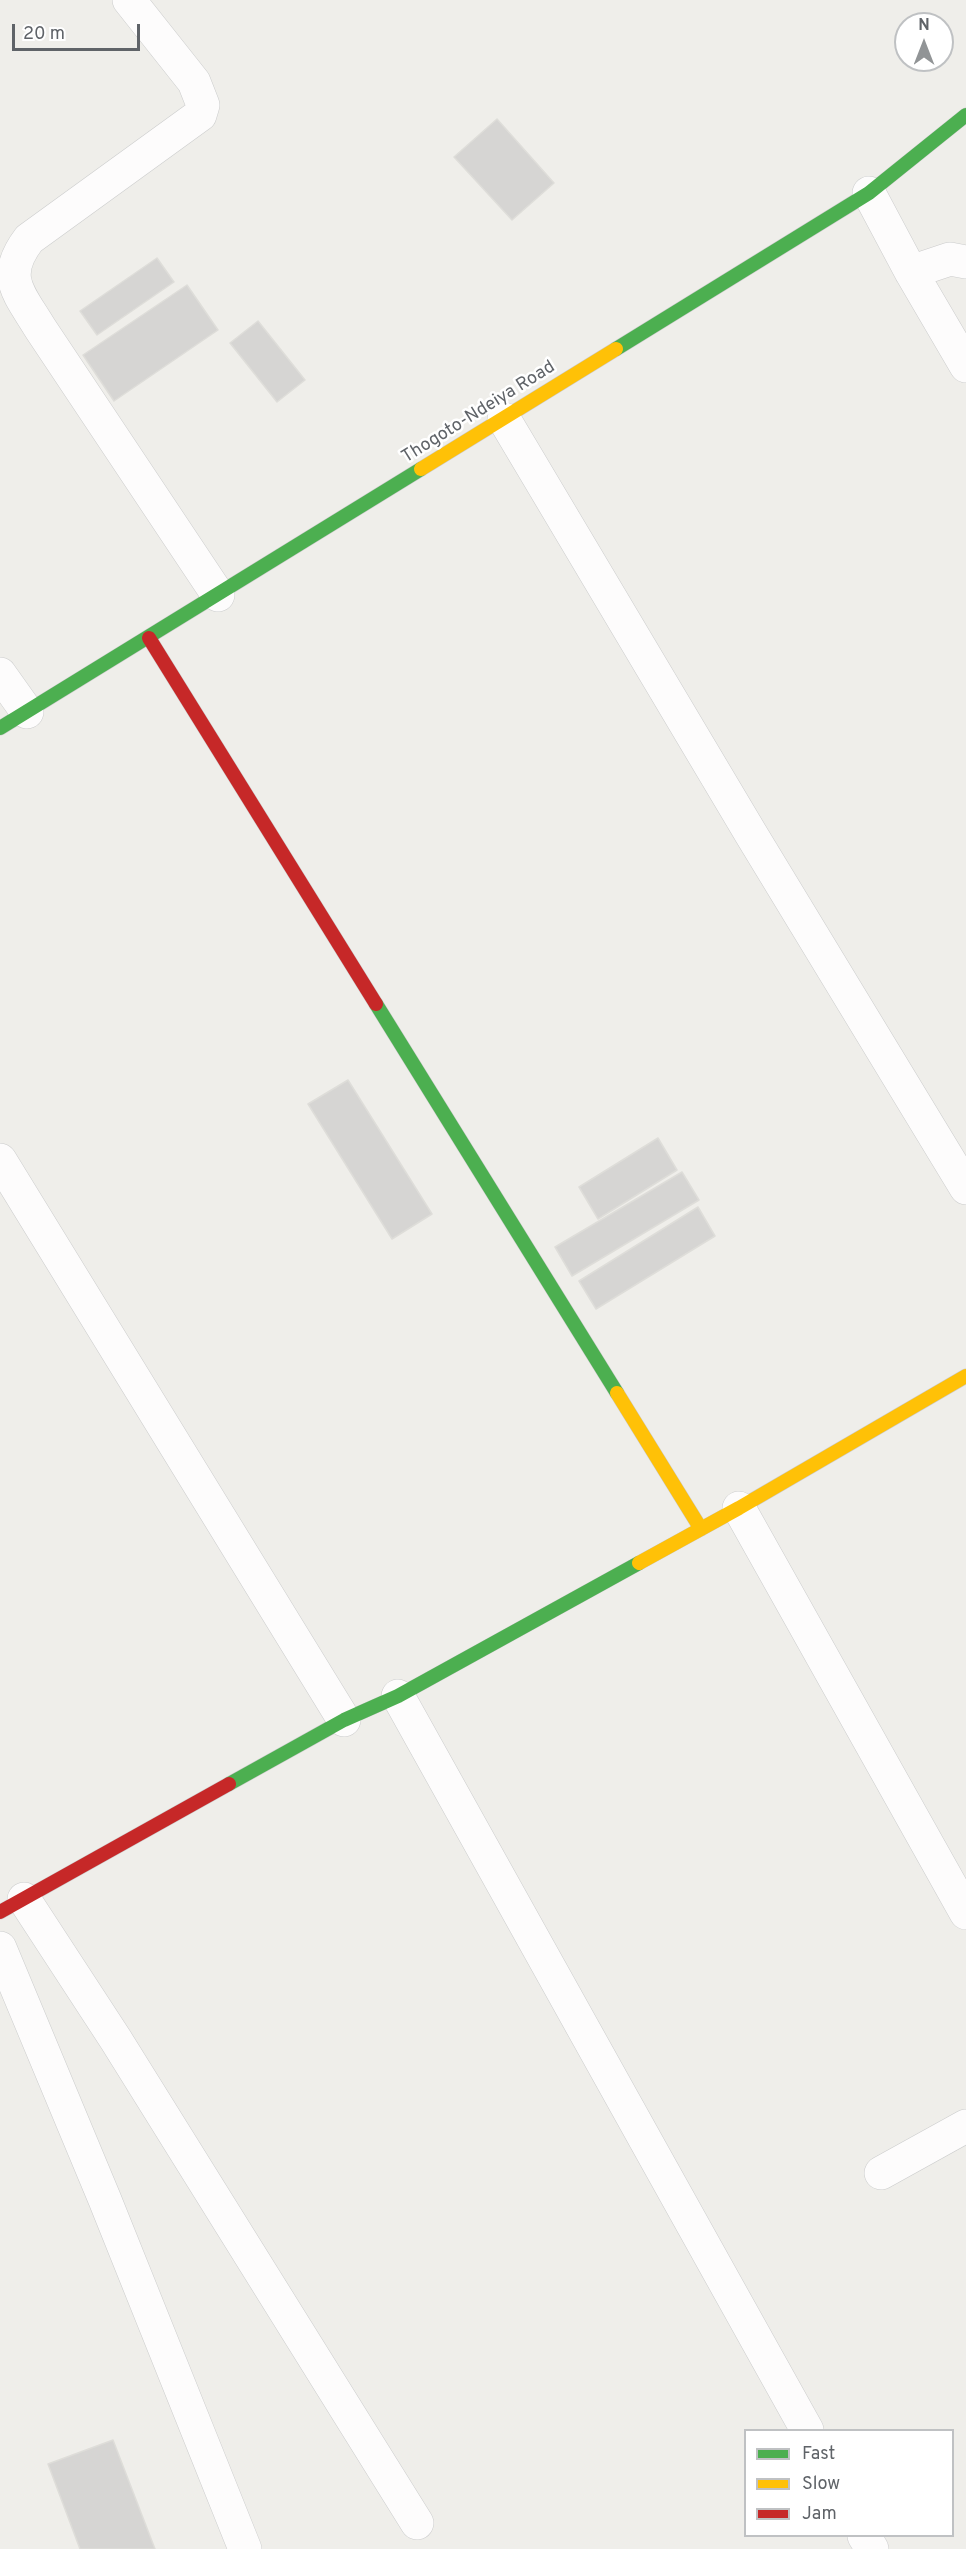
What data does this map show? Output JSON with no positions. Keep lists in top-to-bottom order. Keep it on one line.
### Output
{"streets":{"street":["Thogoto-Ndeiya Road"]},"legend":["Fast","Slow","Jam"],"scale_bar":"20 m","north":"top"}
